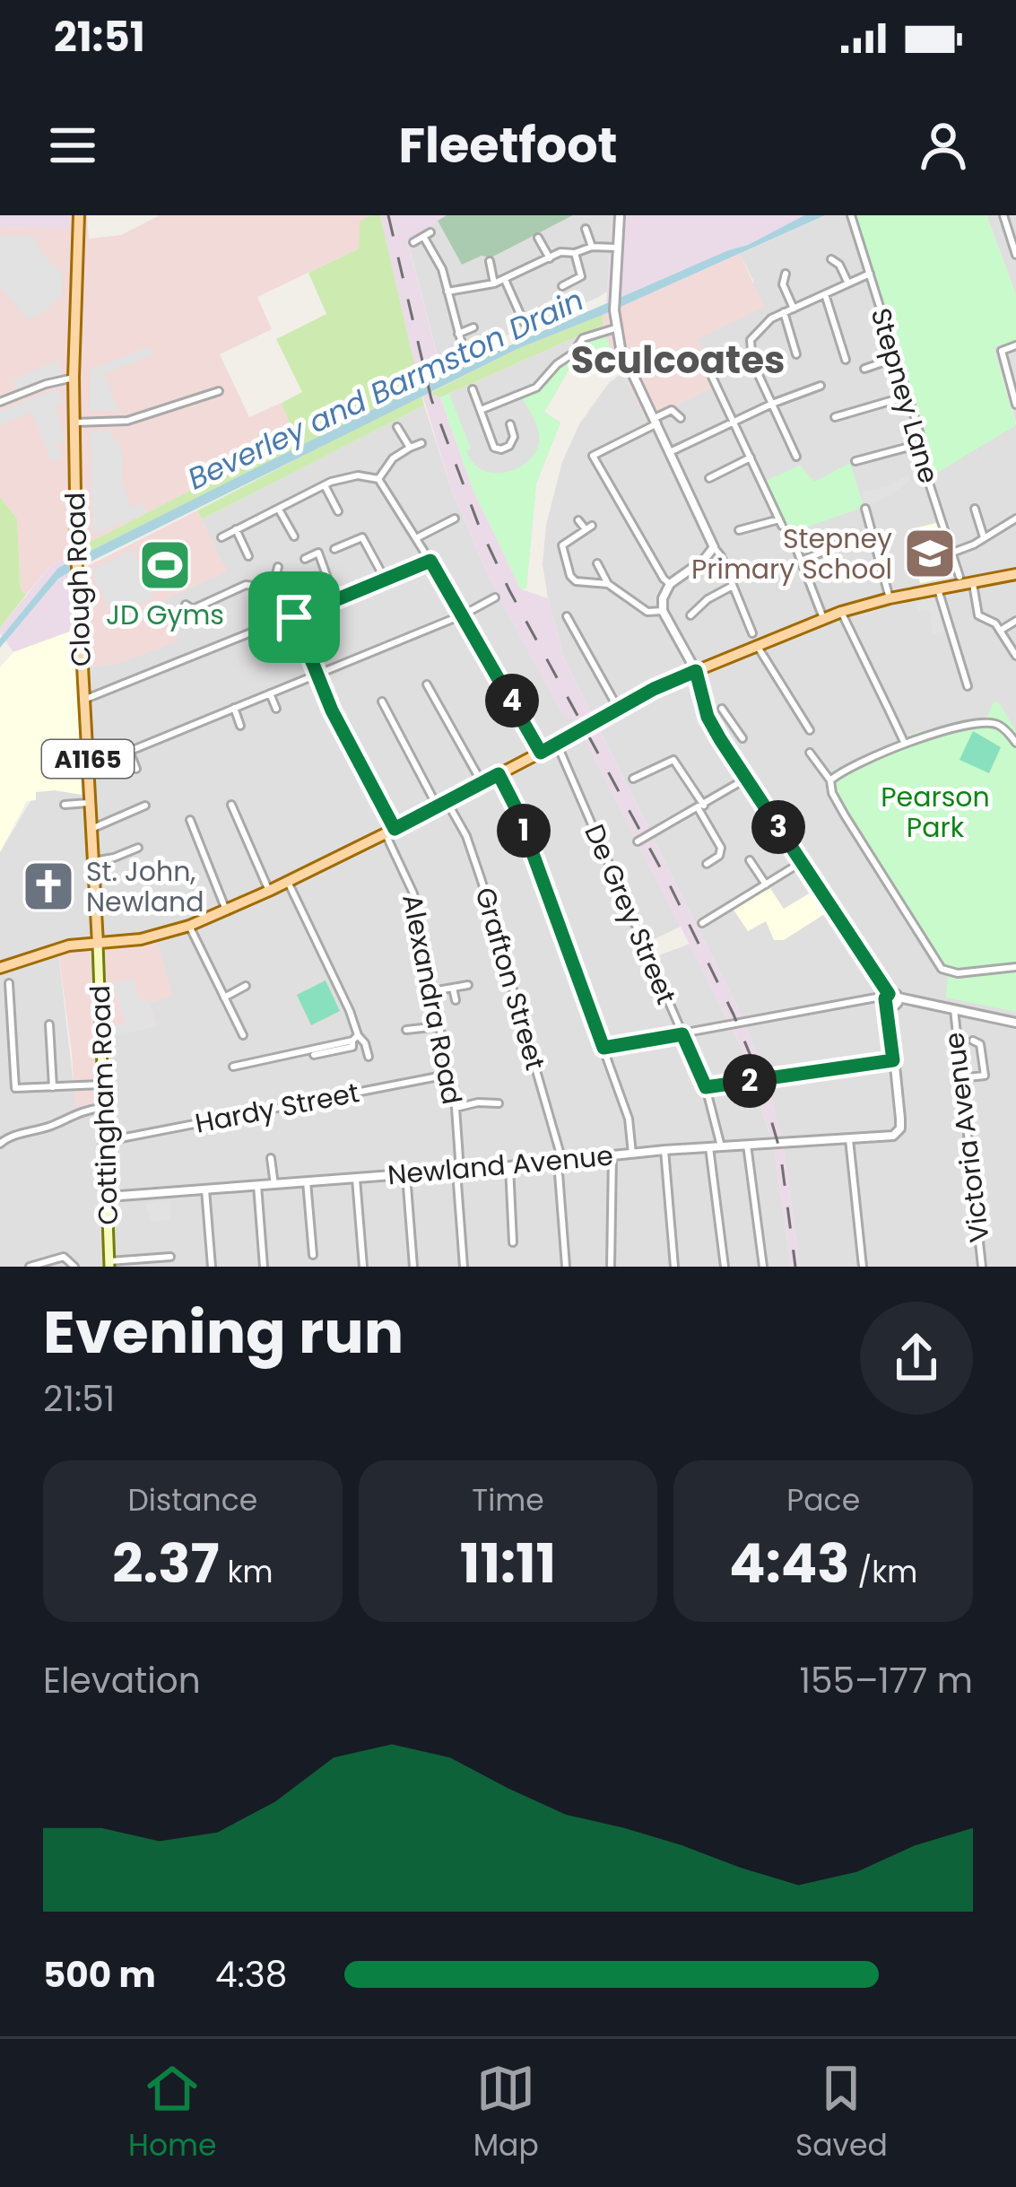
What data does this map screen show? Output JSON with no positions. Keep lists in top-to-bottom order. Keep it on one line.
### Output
{"streets":{"main road":["Clough Road","A1165","Cottingham Road"],"street":["Stepney Lane","De Grey Street","Grafton Street","Alexandra Road","Hardy Street","Victoria Avenue","Newland Avenue"]},"crossings":[["Clough Road","Cottingham Road"],["De Grey Street","Newland Avenue"],["Grafton Street","Newland Avenue"],["Alexandra Road","Hardy Street"],["Alexandra Road","Newland Avenue"],["Cottingham Road","Hardy Street"],["Cottingham Road","Newland Avenue"]],"districts":["Sculcoates"],"water":["Beverley and Barmston Drain"],"parks":["Pearson Park"],"places":{"school or university":["Stepney Primary School"],"sports":["JD Gyms"],"church":["St. John, Newland"]},"page":{"status":"21:51","header":"Fleetfoot","pins":["4","3","1","2"],"heading":["Evening run","21:51"],"stats":[["Distance","2.37 km"],["Time","11:11"],["Pace","4:43 /km"]],"chart":["Elevation","155–177 m"],"list":[{"name":"500 m","note":"4:38"}],"tabs":["Home","Map","Saved"]}}
